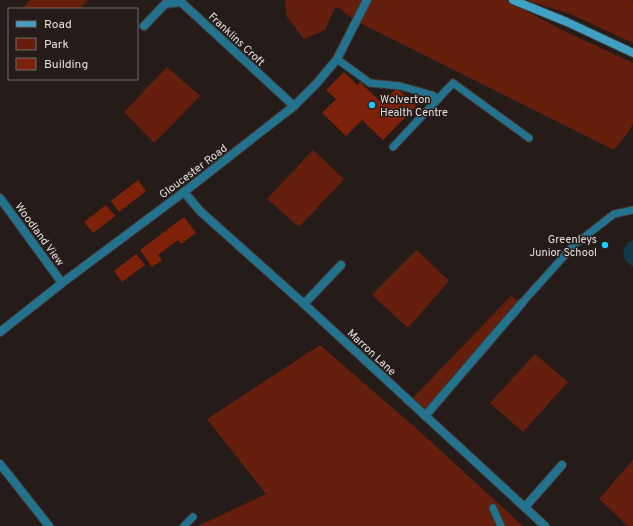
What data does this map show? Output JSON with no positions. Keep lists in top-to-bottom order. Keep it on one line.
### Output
{"streets":{"street":["Franklins Croft","Gloucester Road","Woodland View","Marron Lane"]},"crossings":[["Franklins Croft","Gloucester Road"],["Gloucester Road","Woodland View"],["Gloucester Road","Marron Lane"]],"places":["Wolverton Health Centre","Greenleys Junior School"],"legend":["Road","Park","Building"]}
